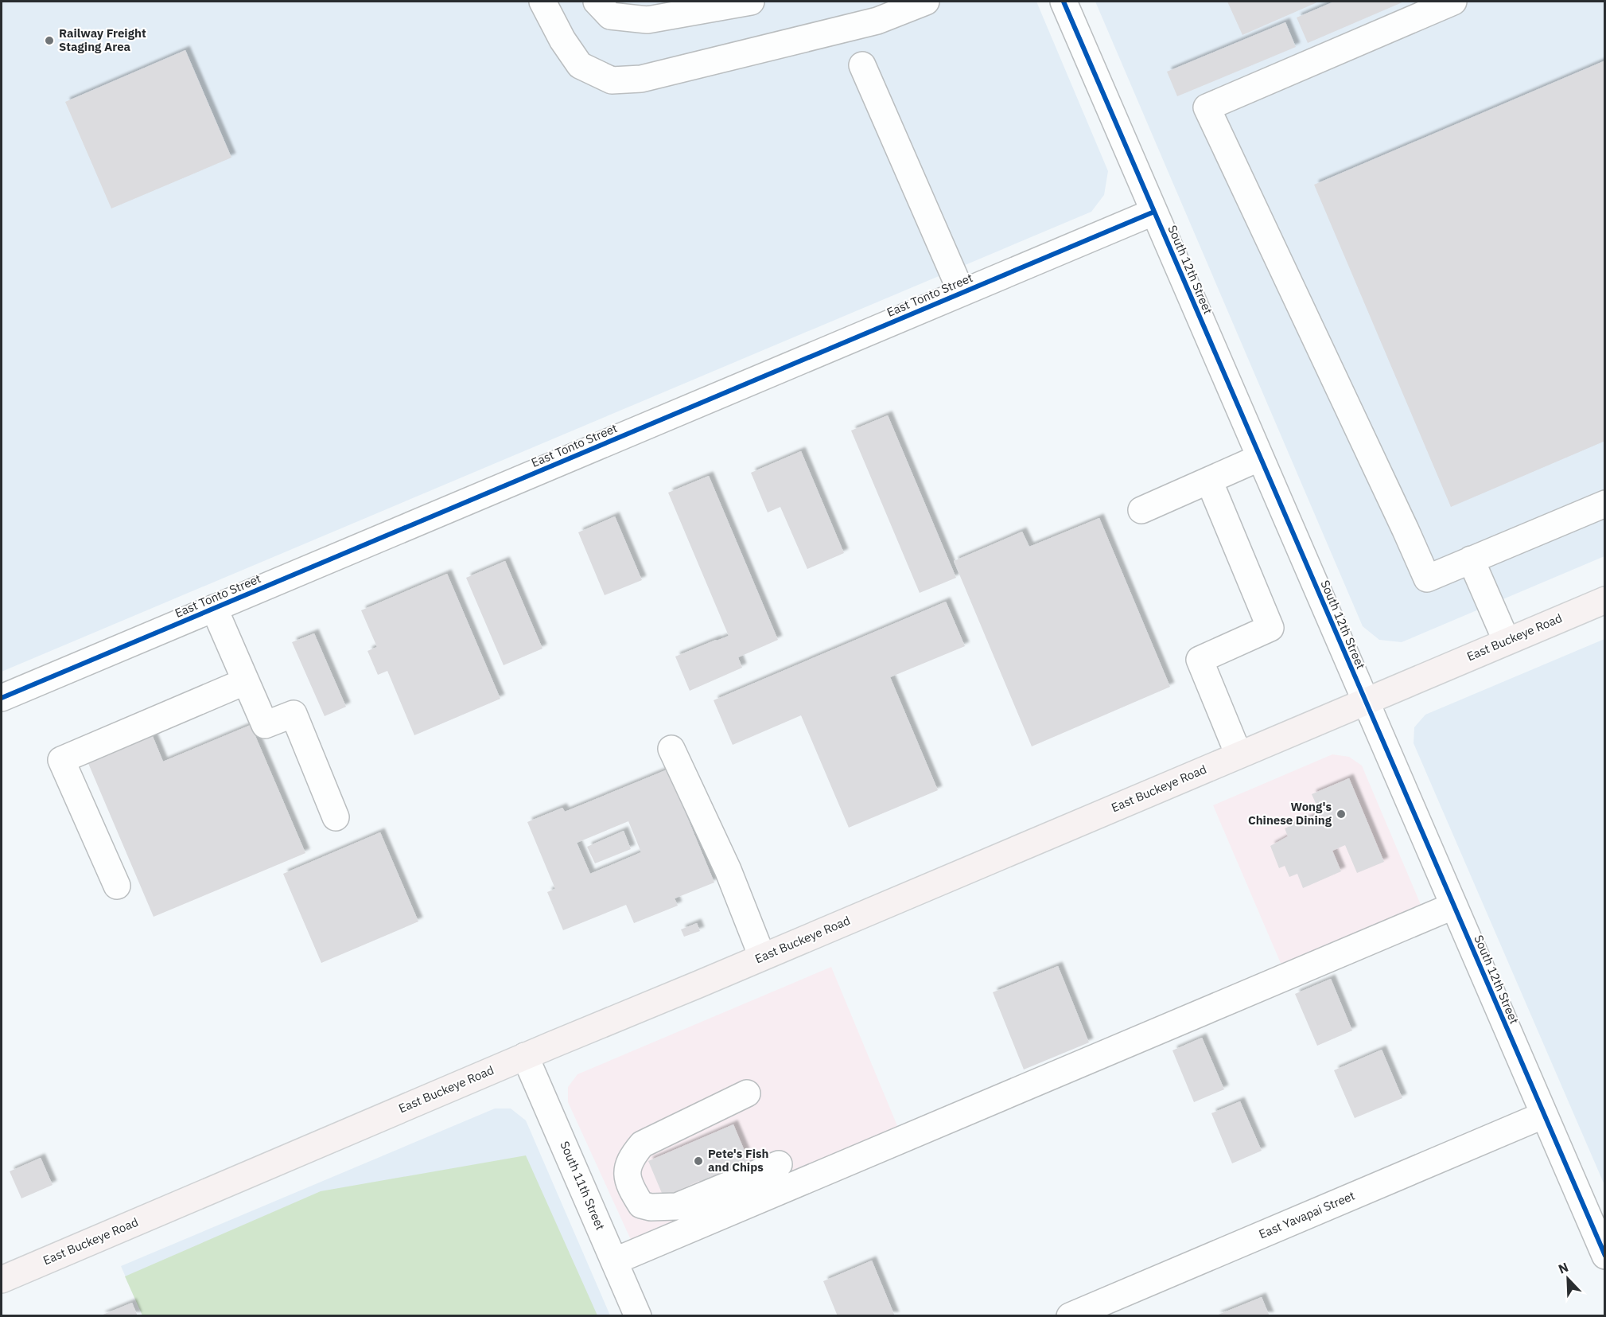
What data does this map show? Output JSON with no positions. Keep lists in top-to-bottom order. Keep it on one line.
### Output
{"streets":{"main road":["East Buckeye Road"],"street":["South 12th Street","East Tonto Street","South 11th Street","East Yavapai Street"]},"crossings":[["South 12th Street","East Tonto Street"],["South 12th Street","East Buckeye Road"],["South 12th Street","East Yavapai Street"],["East Buckeye Road","South 11th Street"]],"places":["Railway Freight Staging Area","Wong's Chinese Dining","Pete's Fish and Chips"],"north":"top left"}
